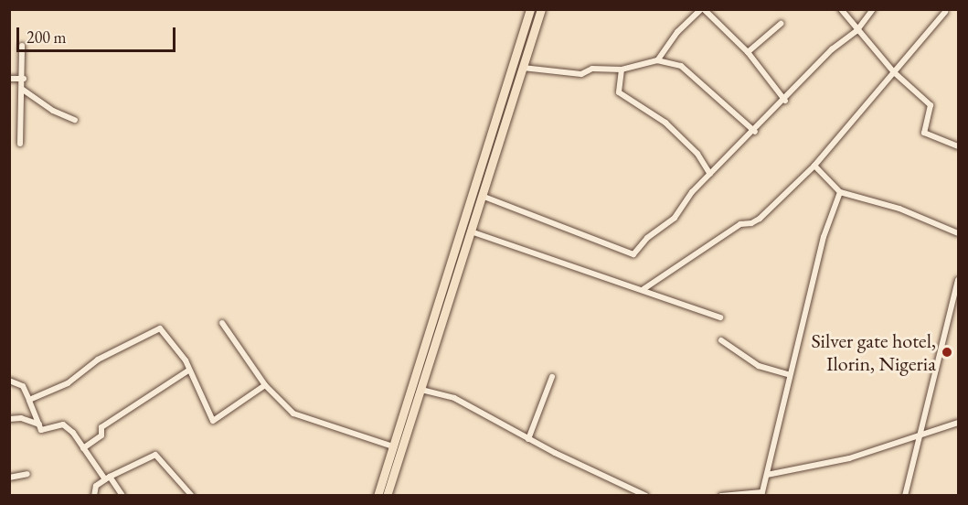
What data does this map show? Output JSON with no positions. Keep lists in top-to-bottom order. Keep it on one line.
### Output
{"places":["Silver gate hotel, Ilorin, Nigeria"],"scale_bar":"200 m"}
